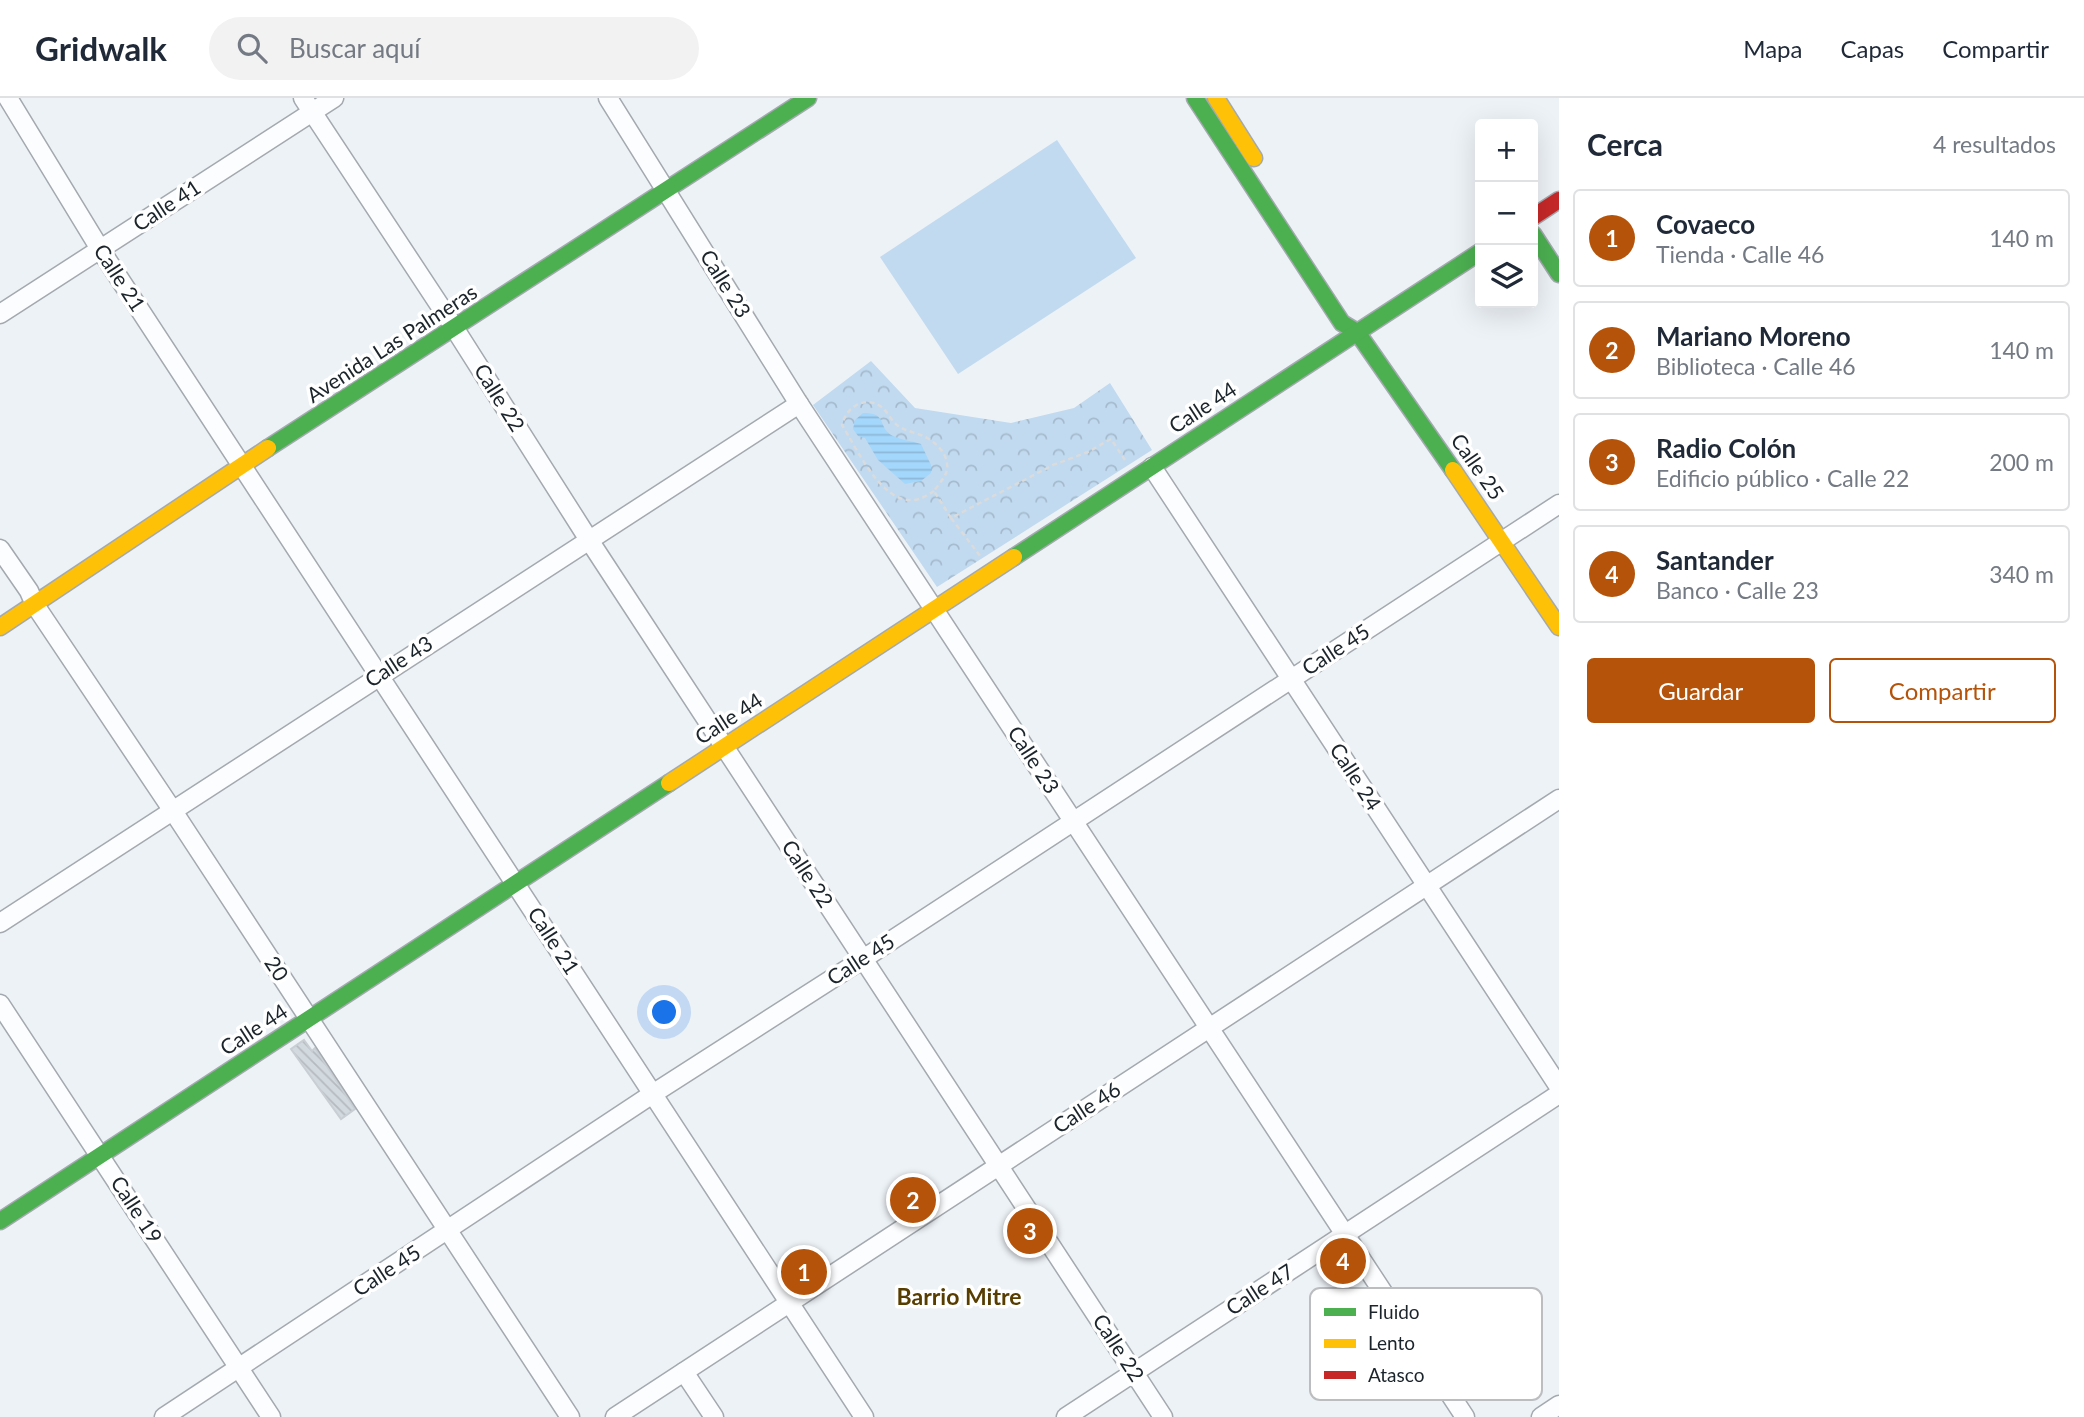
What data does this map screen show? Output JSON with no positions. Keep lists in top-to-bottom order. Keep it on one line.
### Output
{"streets":{"street":["Calle 41","Calle 21","Calle 23","Avenida Las Palmeras","Calle 22","Calle 44","Calle 25","Calle 45","Calle 43","Calle 24","20","Calle 46","Calle 19","Calle 47"]},"crossings":[["Calle 41","Calle 21"],["Calle 41","Calle 22"],["Calle 21","Avenida Las Palmeras"],["Calle 21","Calle 44"],["Calle 21","Calle 45"],["Calle 21","Calle 43"],["Calle 21","Calle 46"],["Calle 23","Avenida Las Palmeras"],["Calle 23","Calle 44"],["Calle 23","Calle 45"],["Calle 23","Calle 43"],["Calle 23","Calle 46"],["Calle 23","Calle 47"],["Avenida Las Palmeras","Calle 22"],["Avenida Las Palmeras","20"],["Calle 22","Calle 44"],["Calle 22","Calle 45"],["Calle 22","Calle 43"],["Calle 22","Calle 46"],["Calle 22","Calle 47"],["Calle 44","Calle 25"],["Calle 44","Calle 24"],["Calle 44","20"],["Calle 44","Calle 19"],["Calle 25","Calle 45"],["Calle 45","Calle 24"],["Calle 45","20"],["Calle 45","Calle 19"],["Calle 43","20"],["Calle 24","Calle 46"]],"districts":["Barrio Mitre"],"legend":["Fluido","Lento","Atasco"],"page":{"header":"Gridwalk","search":"Buscar aquí","nav":["Mapa","Capas","Compartir"],"heading":["Cerca","4 resultados"],"map_buttons":["+","−"],"list":[{"mark":"1","name":"Covaeco","note":"Tienda · Calle 46","value":"140 m"},{"mark":"2","name":"Mariano Moreno","note":"Biblioteca · Calle 46","value":"140 m"},{"mark":"3","name":"Radio Colón","note":"Edificio público · Calle 22","value":"200 m"},{"mark":"4","name":"Santander","note":"Banco · Calle 23","value":"340 m"}],"buttons":["Guardar","Compartir"],"pins":["2","3","4","1"]}}
